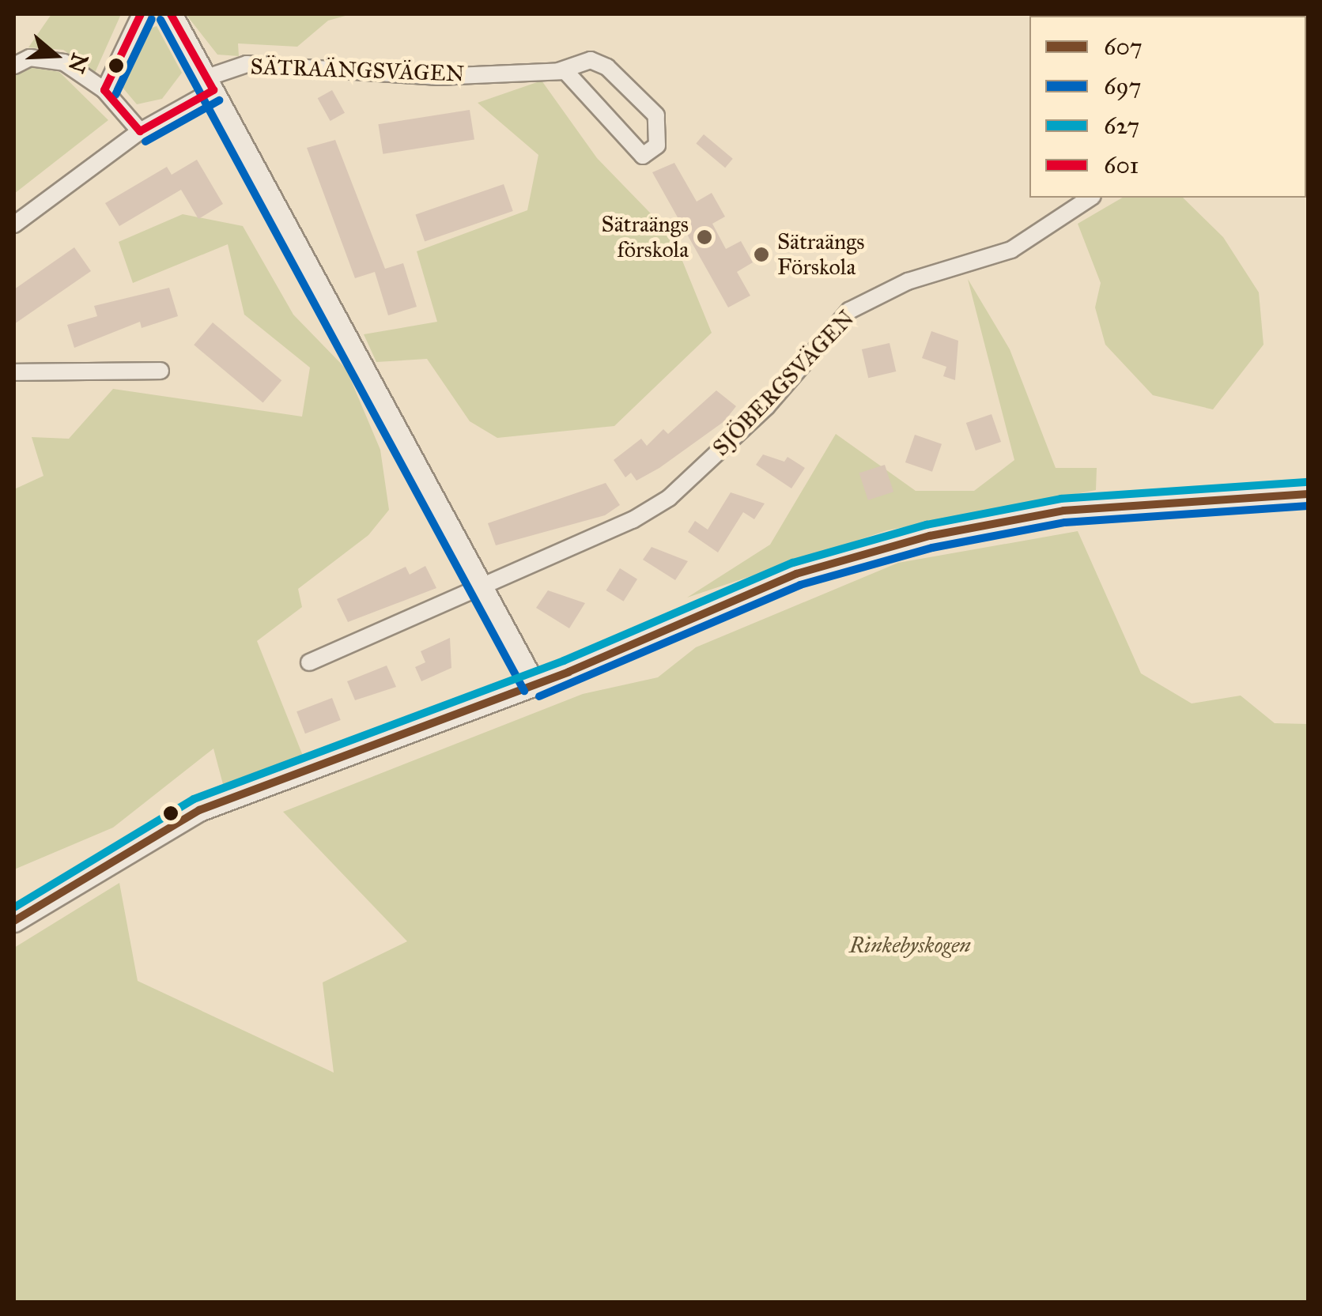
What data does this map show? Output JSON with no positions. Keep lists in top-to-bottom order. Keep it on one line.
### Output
{"streets":{"street":["SÄTRAÄNGSVÄGEN","SJÖBERGSVÄGEN"]},"parks":["Rinkebyskogen"],"places":["Sätraängs förskola","Sätraängs Förskola"],"lines":["transit line 601","transit line 697","transit line 627","transit line 607"],"legend":["607","697","627","601"],"north":"right"}
